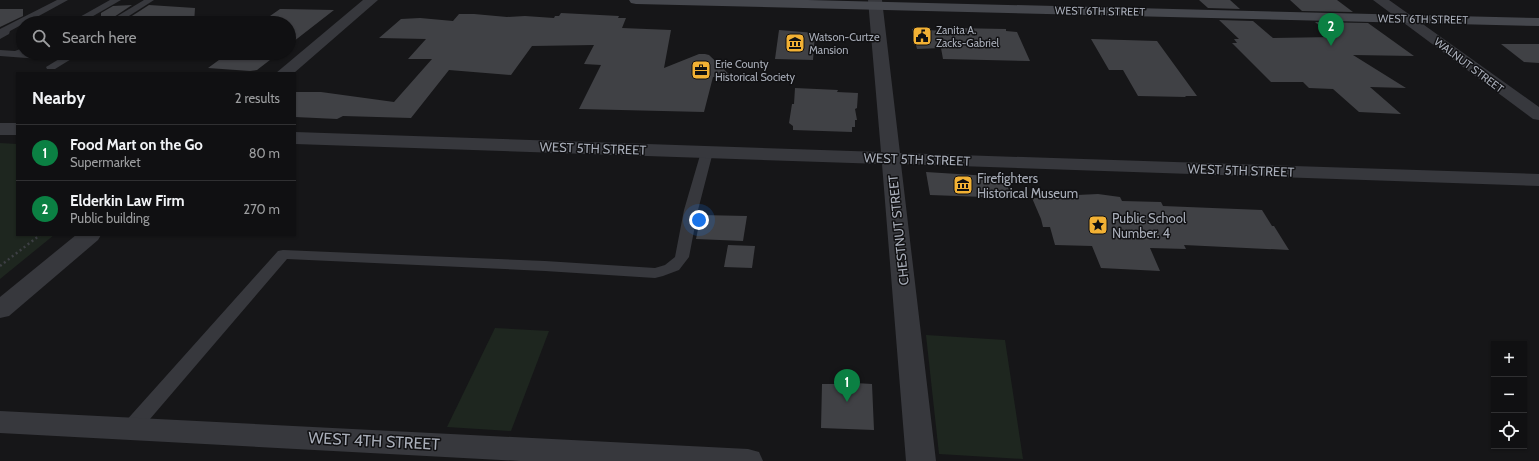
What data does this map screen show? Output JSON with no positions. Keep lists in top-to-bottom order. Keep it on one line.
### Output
{"streets":{"main road":["WEST 6TH STREET"],"street":["WALNUT STREET","WEST 5TH STREET","CHESTNUT STREET","WEST 4TH STREET"]},"crossings":[["WEST 6TH STREET","WALNUT STREET"],["WEST 6TH STREET","CHESTNUT STREET"],["WEST 5TH STREET","CHESTNUT STREET"]],"places":{"public building":["Zanita A. Zacks-Gabriel"],"museum":["Watson-Curtze Mansion","Firefighters Historical Museum"],"office":["Erie County Historical Society"],"place":["Public School Number. 4"]},"page":{"pins":["2","1"],"search":"Search here","heading":["Nearby","2 results"],"list":[{"mark":"1","name":"Food Mart on the Go","note":"Supermarket","value":"80 m"},{"mark":"2","name":"Elderkin Law Firm","note":"Public building","value":"270 m"}],"map_buttons":["+","−"]}}
